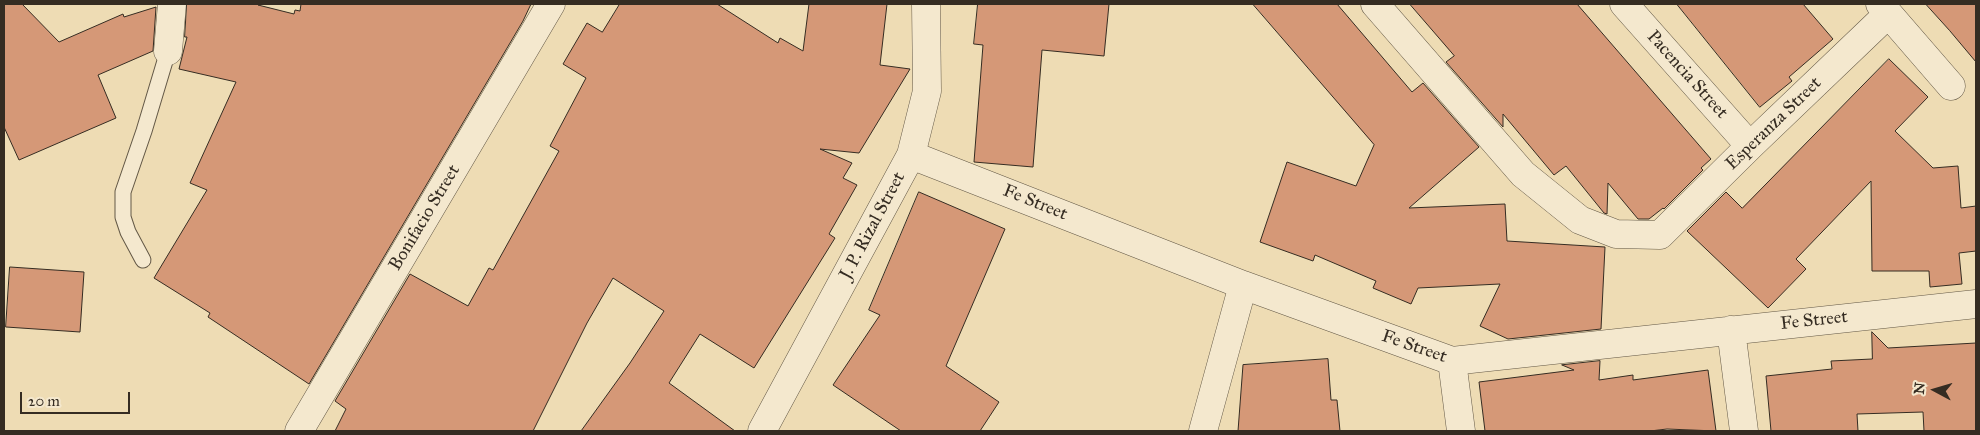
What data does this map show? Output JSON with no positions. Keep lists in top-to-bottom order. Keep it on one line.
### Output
{"streets":{"street":["Pacencia Street","Esperanza Street","Fe Street","Bonifacio Street","J. P. Rizal Street"]},"crossings":[["Pacencia Street","Esperanza Street"],["Fe Street","J. P. Rizal Street"]],"scale_bar":"20 m","north":"left"}
